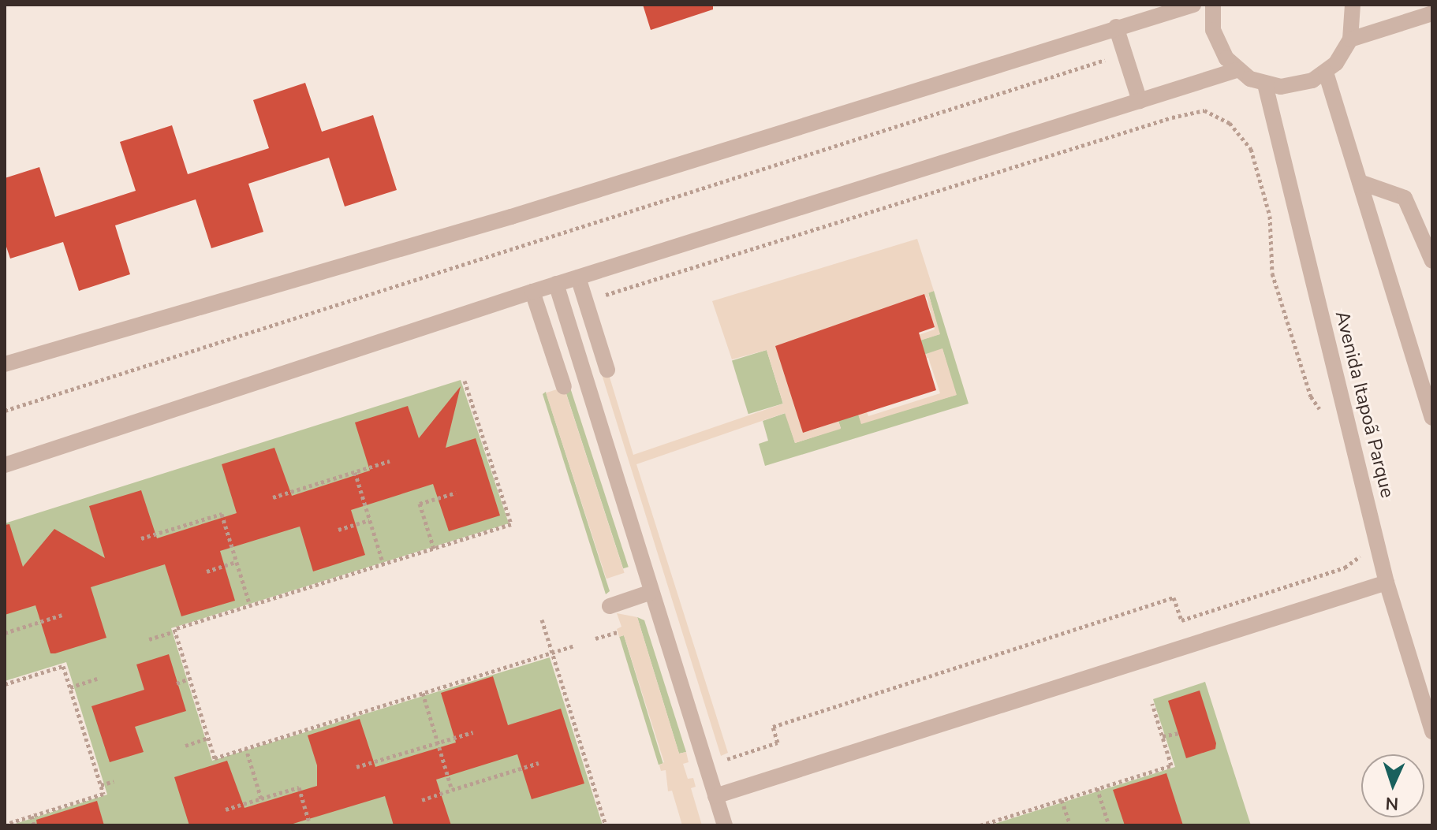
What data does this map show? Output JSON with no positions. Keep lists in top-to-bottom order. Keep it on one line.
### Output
{"streets":{"street":["Avenida Itapoã Parque"]},"north":"bottom"}
